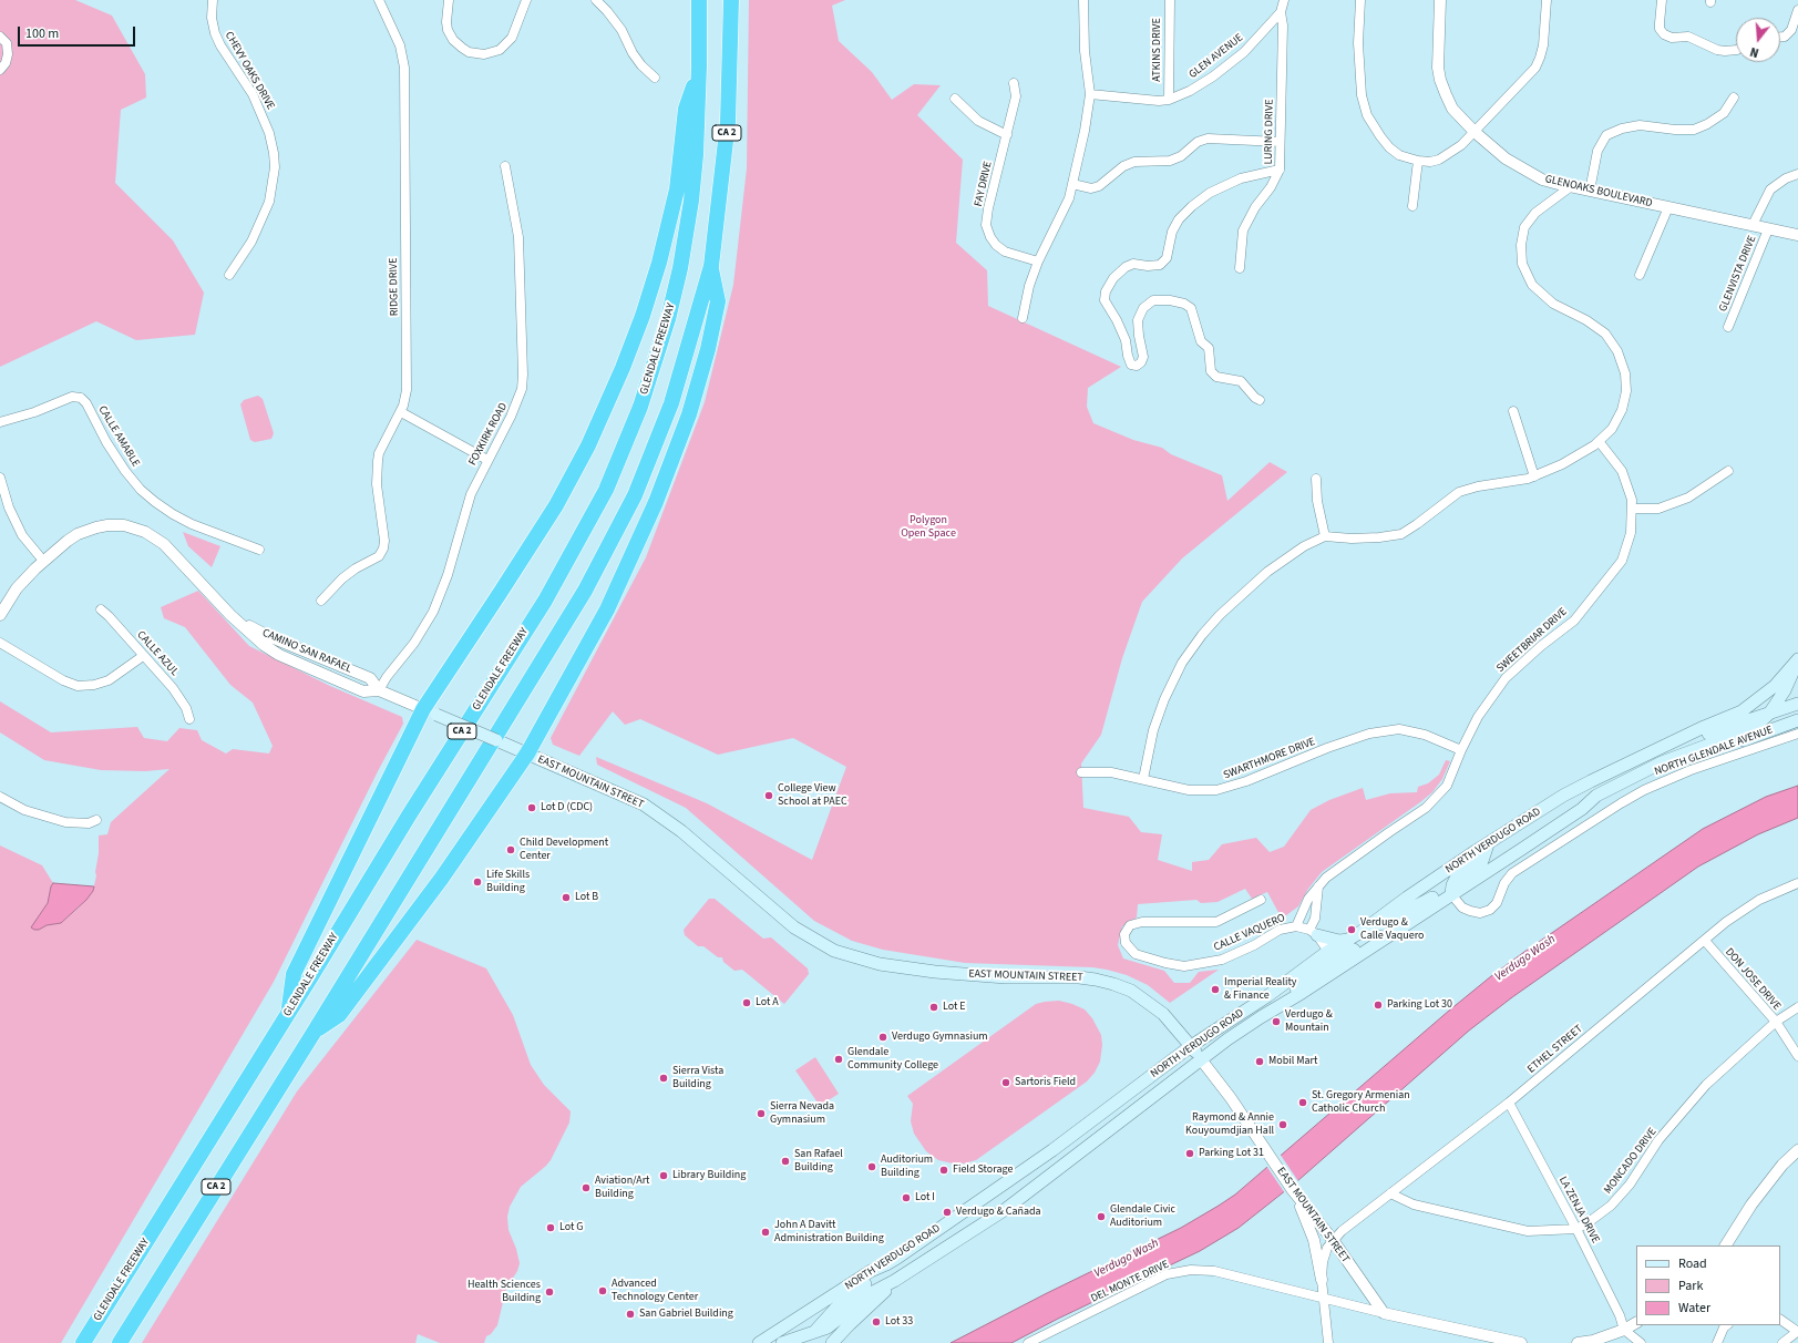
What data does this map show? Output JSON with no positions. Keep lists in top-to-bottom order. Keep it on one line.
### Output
{"streets":{"highway":["CA 2","GLENDALE FREEWAY"],"main road":["NORTH GLENDALE AVENUE","EAST MOUNTAIN STREET","NORTH VERDUGO ROAD"],"street":["ATKINS DRIVE","GLEN AVENUE","CHEVY OAKS DRIVE","LURING DRIVE","FAY DRIVE","GLENOAKS BOULEVARD","GLENVISTA DRIVE","RIDGE DRIVE","FOXKIRK ROAD","CALLE AMABLE","SWEETBRIAR DRIVE","CAMINO SAN RAFAEL","CALLE AZUL","SWARTHMORE DRIVE","CALLE VAQUERO","DON JOSE DRIVE","ETHEL STREET","MONCADO DRIVE","LA ZENJA DRIVE","DEL MONTE DRIVE"]},"crossings":[["ATKINS DRIVE","GLEN AVENUE"],["GLEN AVENUE","LURING DRIVE"],["GLENOAKS BOULEVARD","GLENVISTA DRIVE"],["FOXKIRK ROAD","CAMINO SAN RAFAEL"],["SWEETBRIAR DRIVE","SWARTHMORE DRIVE"],["SWEETBRIAR DRIVE","CALLE VAQUERO"],["CAMINO SAN RAFAEL","EAST MOUNTAIN STREET"],["NORTH GLENDALE AVENUE","NORTH VERDUGO ROAD"],["EAST MOUNTAIN STREET","NORTH VERDUGO ROAD"],["EAST MOUNTAIN STREET","ETHEL STREET"],["EAST MOUNTAIN STREET","DEL MONTE DRIVE"],["DON JOSE DRIVE","ETHEL STREET"],["DON JOSE DRIVE","MONCADO DRIVE"],["ETHEL STREET","MONCADO DRIVE"],["ETHEL STREET","LA ZENJA DRIVE"],["MONCADO DRIVE","LA ZENJA DRIVE"]],"water":["Verdugo Wash"],"parks":["Polygon Open Space"],"places":["College View School at PAEC","Lot D (CDC)","Child Development Center","Life Skills Building","Lot B","Verdugo & Calle Vaquero","Imperial Reality & Finance","Lot A","Parking Lot 30","Lot E","Verdugo & Mountain","Verdugo Gymnasium","Glendale Community College","Mobil Mart","Sierra Vista Building","Sartoris Field","St. Gregory Armenian Catholic Church","Sierra Nevada Gymnasium","Raymond & Annie Kouyoumdjian Hall","Parking Lot 31","San Rafael Building","Auditorium Building","Field Storage","Library Building","Aviation/Art Building","Lot I","Verdugo & Cañada","Glendale Civic Auditorium","Lot G","John A Davitt Administration Building","Advanced Technology Center","Health Sciences Building","San Gabriel Building","Lot 33"],"legend":["Road","Park","Water"],"scale_bar":"100 m","north":"bottom"}
